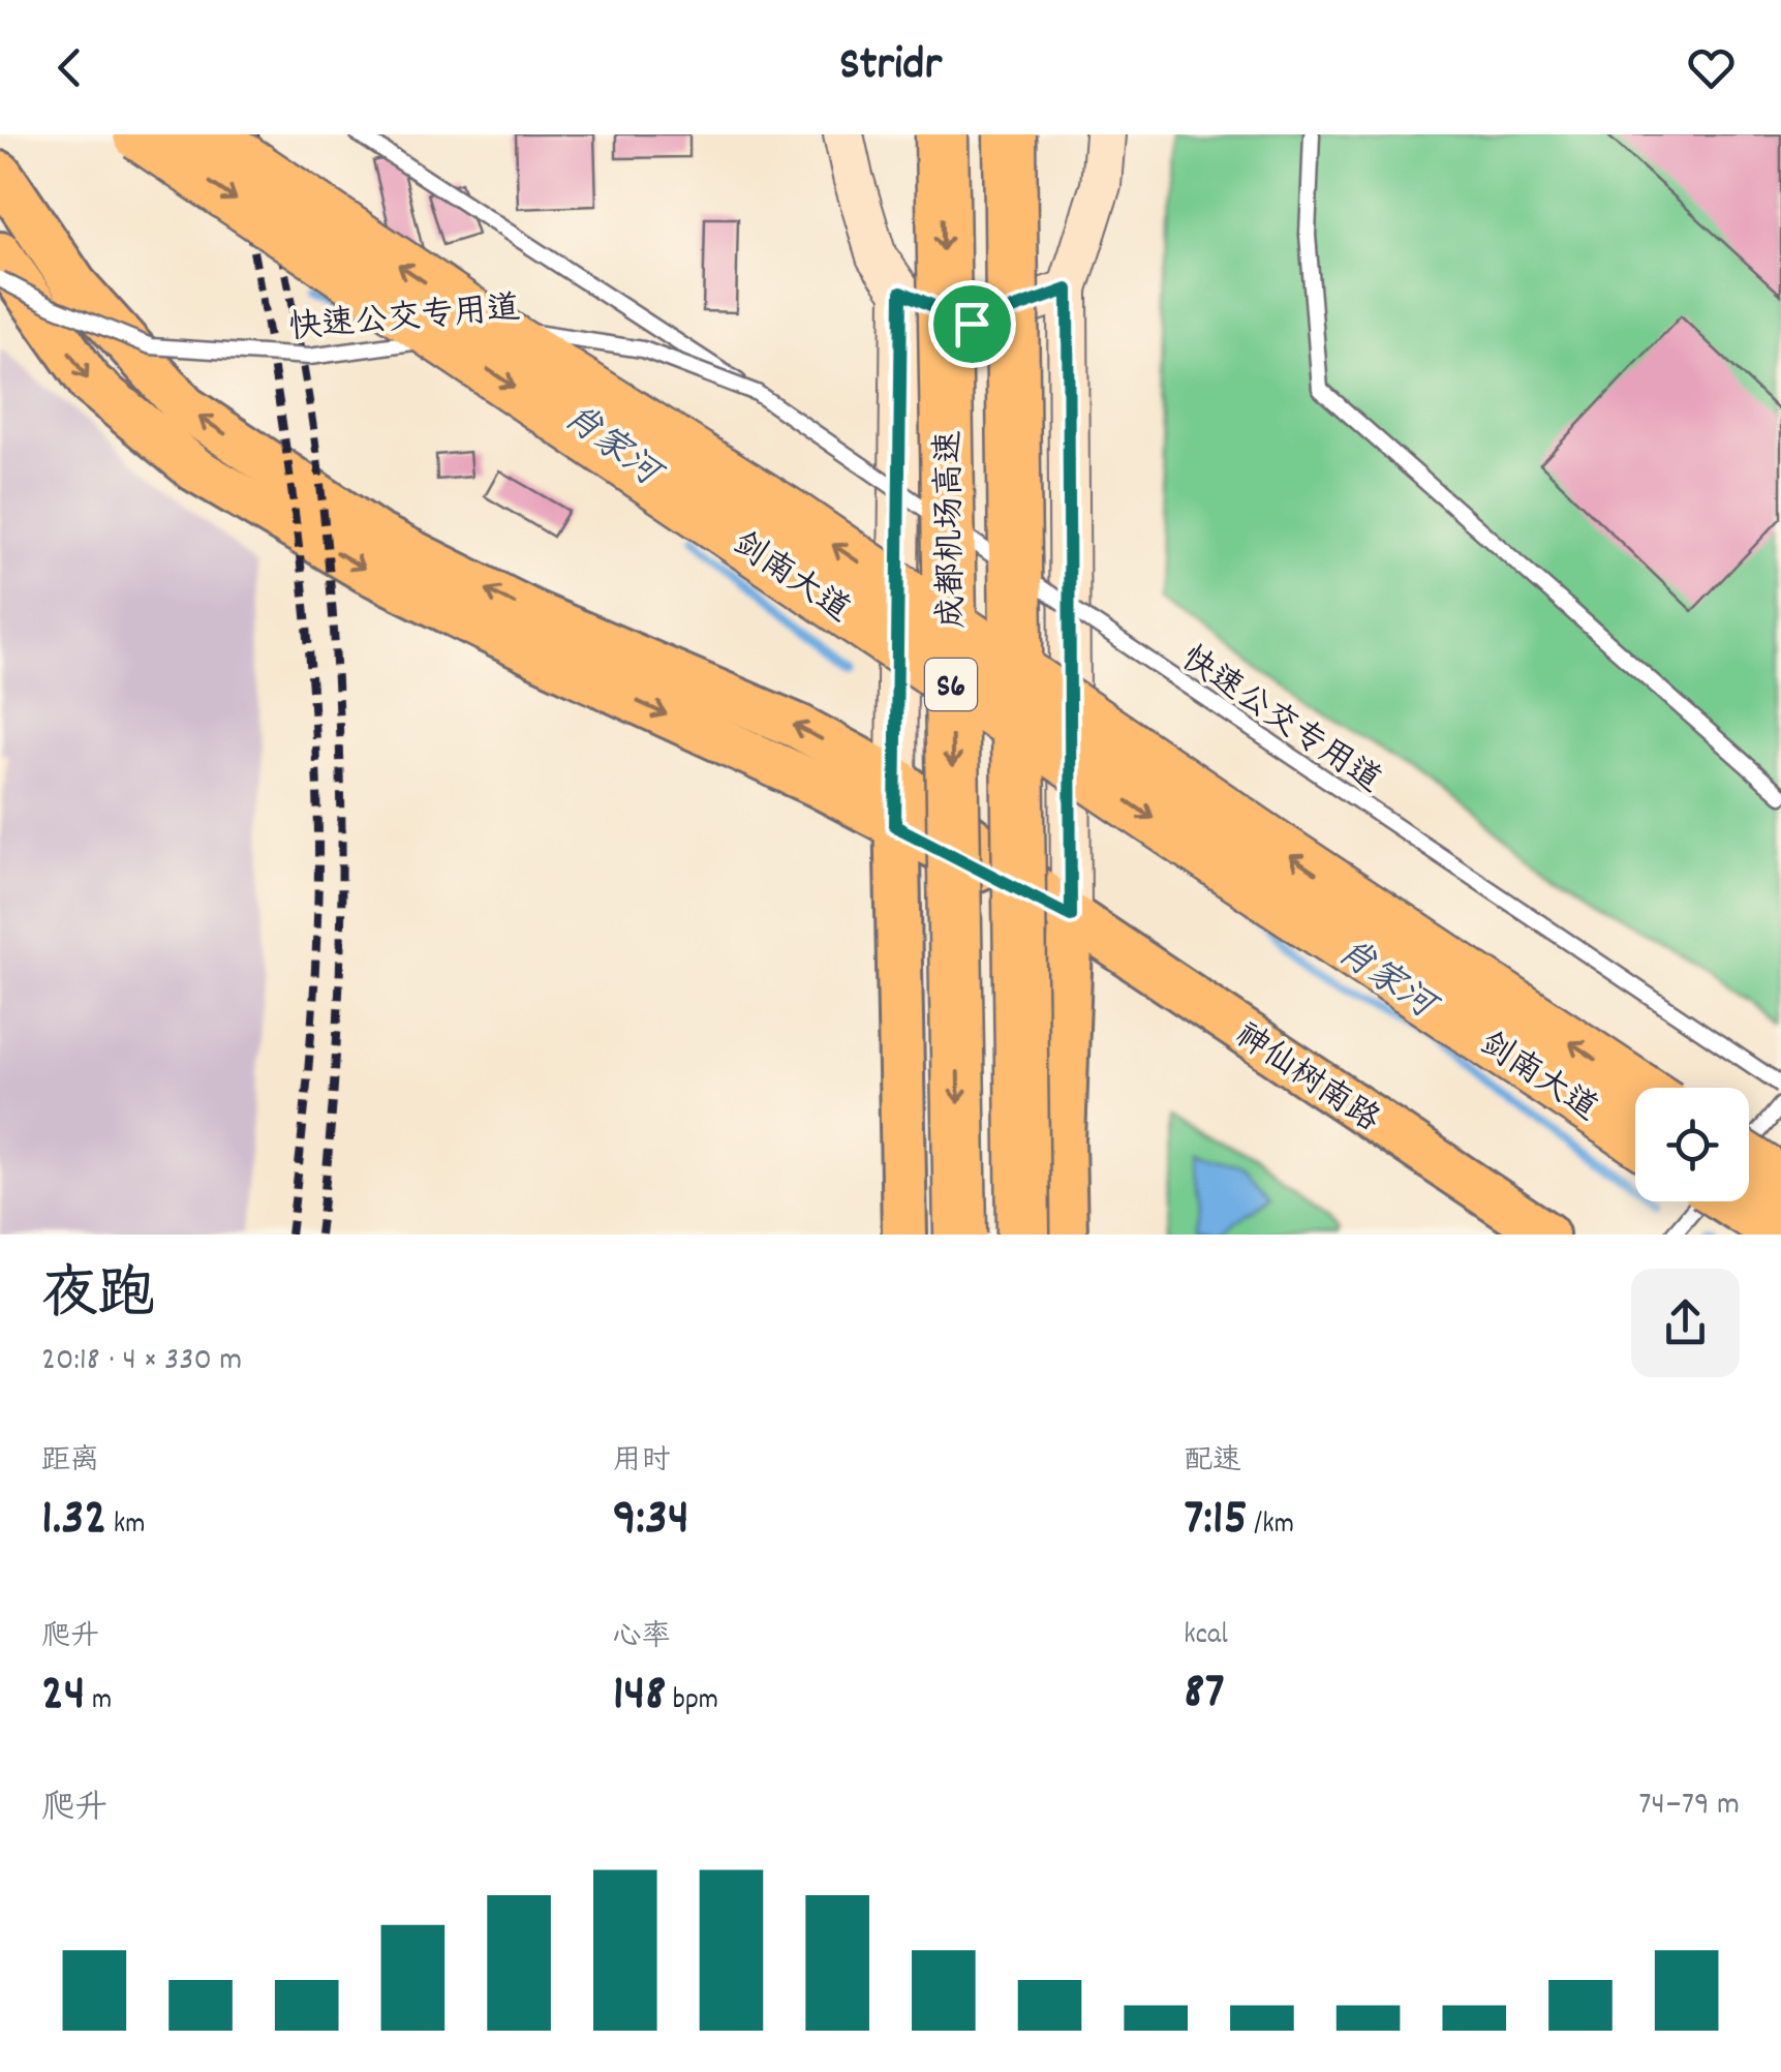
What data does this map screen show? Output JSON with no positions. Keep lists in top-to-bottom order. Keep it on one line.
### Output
{"streets":{"highway":["成都机场高速","剑南大道","S6"],"main road":["神仙树南路"],"lane":["快速公交专用道"]},"water":["肖家河"],"page":{"header":"Stridr","heading":["夜跑","20:18 · 4 × 330 m"],"stats":[["距离","1.32 km"],["用时","9:34"],["配速","7:15 /km"],["爬升","24 m"],["心率","148 bpm"],["kcal","87"]],"chart":["爬升","74–79 m"]}}
